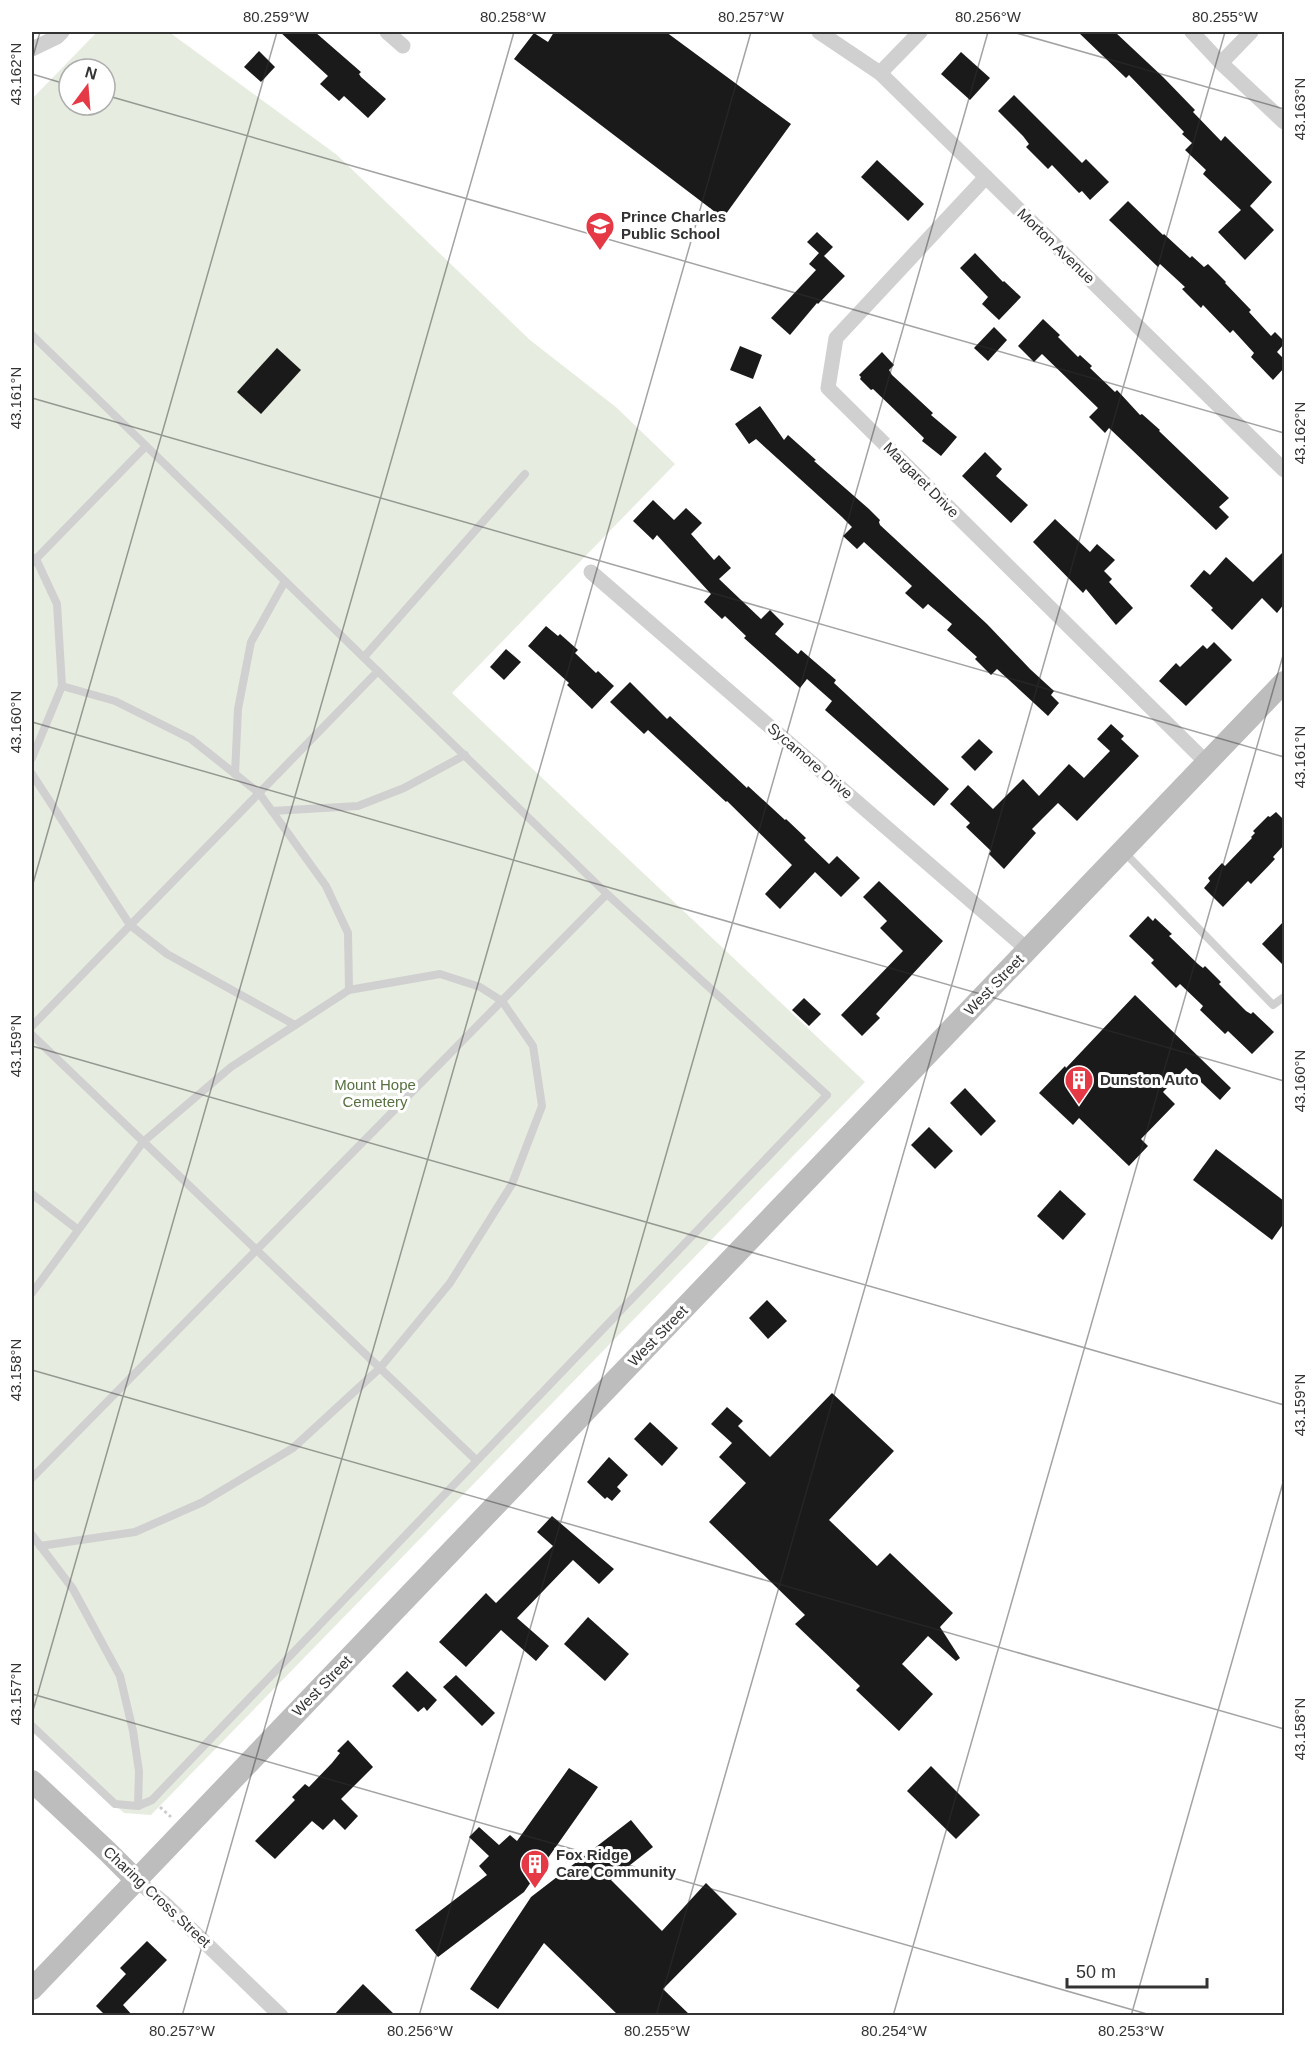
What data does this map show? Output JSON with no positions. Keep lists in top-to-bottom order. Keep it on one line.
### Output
{"streets":{"main road":["West Street","Charing Cross Street"],"street":["Morton Avenue","Margaret Drive","Sycamore Drive"]},"crossings":[["Morton Avenue","Margaret Drive"],["Margaret Drive","West Street"],["Sycamore Drive","West Street"],["West Street","Charing Cross Street"]],"parks":["Mount Hope Cemetery"],"places":{"school or university":["Prince Charles Public School"],"building":["Dunston Auto","Fox Ridge Care Community"]},"scale_bar":"50 m","north":"top","coordinates":["80.259°W","80.258°W","80.257°W","80.256°W","80.255°W","43.162°N","43.163°N","43.161°N","43.160°N","43.159°N","43.158°N","43.157°N","80.254°W","80.253°W"]}
